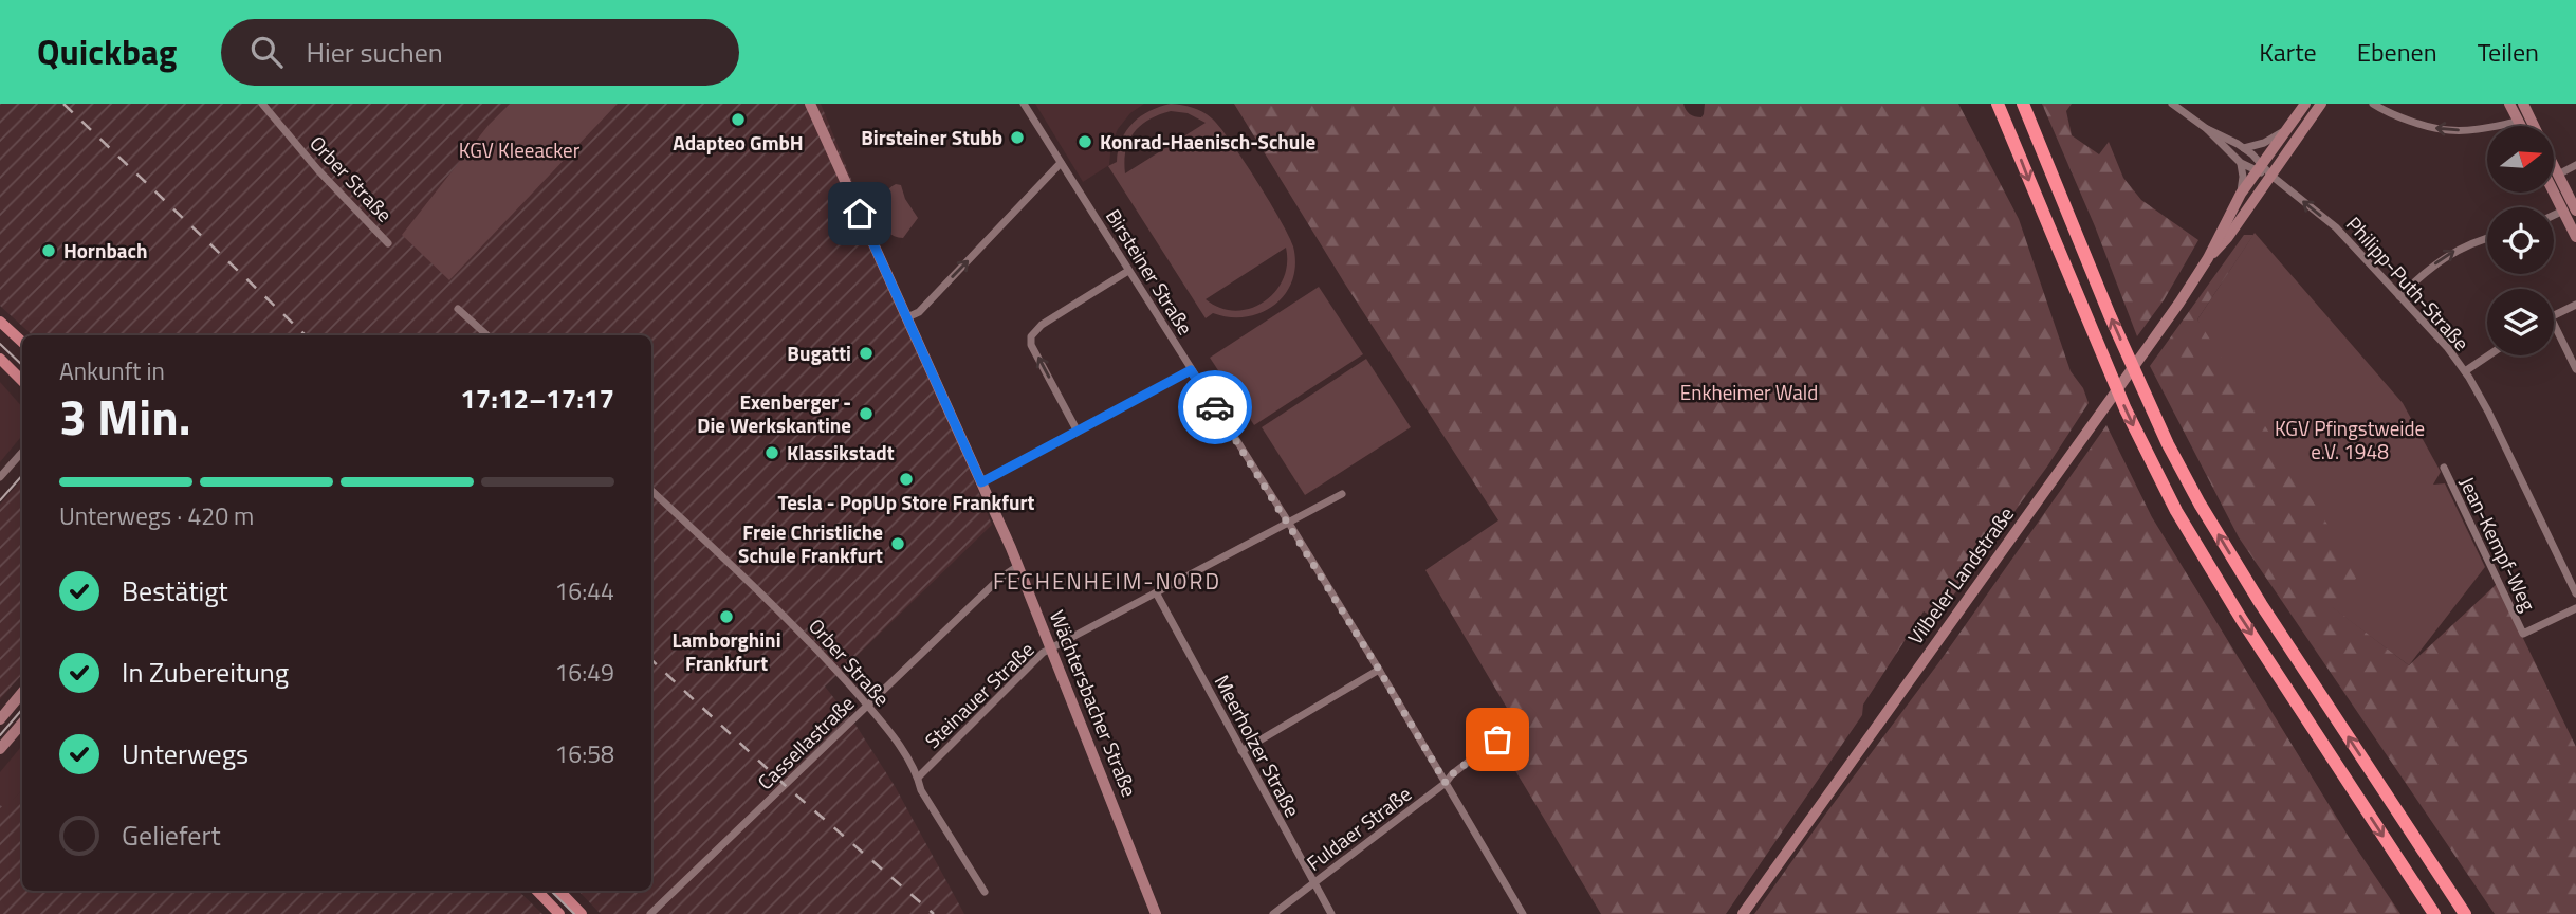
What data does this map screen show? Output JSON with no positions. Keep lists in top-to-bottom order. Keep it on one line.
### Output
{"streets":{"main road":["Vilbeler Landstraße","Wächtersbacher Straße"],"street":["Orber Straße","Birsteiner Straße","Philipp-Puth-Straße","Jean-Kempf-Weg","Steinauer Straße","Cassellastraße","Meerholzer Straße","Fuldaer Straße"]},"crossings":[["Orber Straße","Steinauer Straße"],["Orber Straße","Cassellastraße"],["Birsteiner Straße","Steinauer Straße"],["Birsteiner Straße","Fuldaer Straße"],["Philipp-Puth-Straße","Vilbeler Landstraße"],["Steinauer Straße","Wächtersbacher Straße"],["Steinauer Straße","Meerholzer Straße"],["Wächtersbacher Straße","Cassellastraße"],["Meerholzer Straße","Fuldaer Straße"]],"districts":["FECHENHEIM-NORD"],"parks":["KGV Kleeacker","Enkheimer Wald","KGV Pfingstweide e.V. 1948"],"places":["Adapteo GmbH","Birsteiner Stubb","Konrad-Haenisch-Schule","Hornbach","Bugatti","Exenberger - Die Werkskantine","Klassikstadt","Tesla - PopUp Store Frankfurt","Freie Christliche Schule Frankfurt","Lamborghini Frankfurt"],"north":"right","page":{"header":"Quickbag","search":"Hier suchen","nav":["Karte","Ebenen","Teilen"],"heading":["3 Min.","Ankunft in","17:12–17:17"],"bar":"Unterwegs · 420 m","list":[["Bestätigt","16:44"],["In Zubereitung","16:49"],["Unterwegs","16:58"],"Geliefert"]}}
